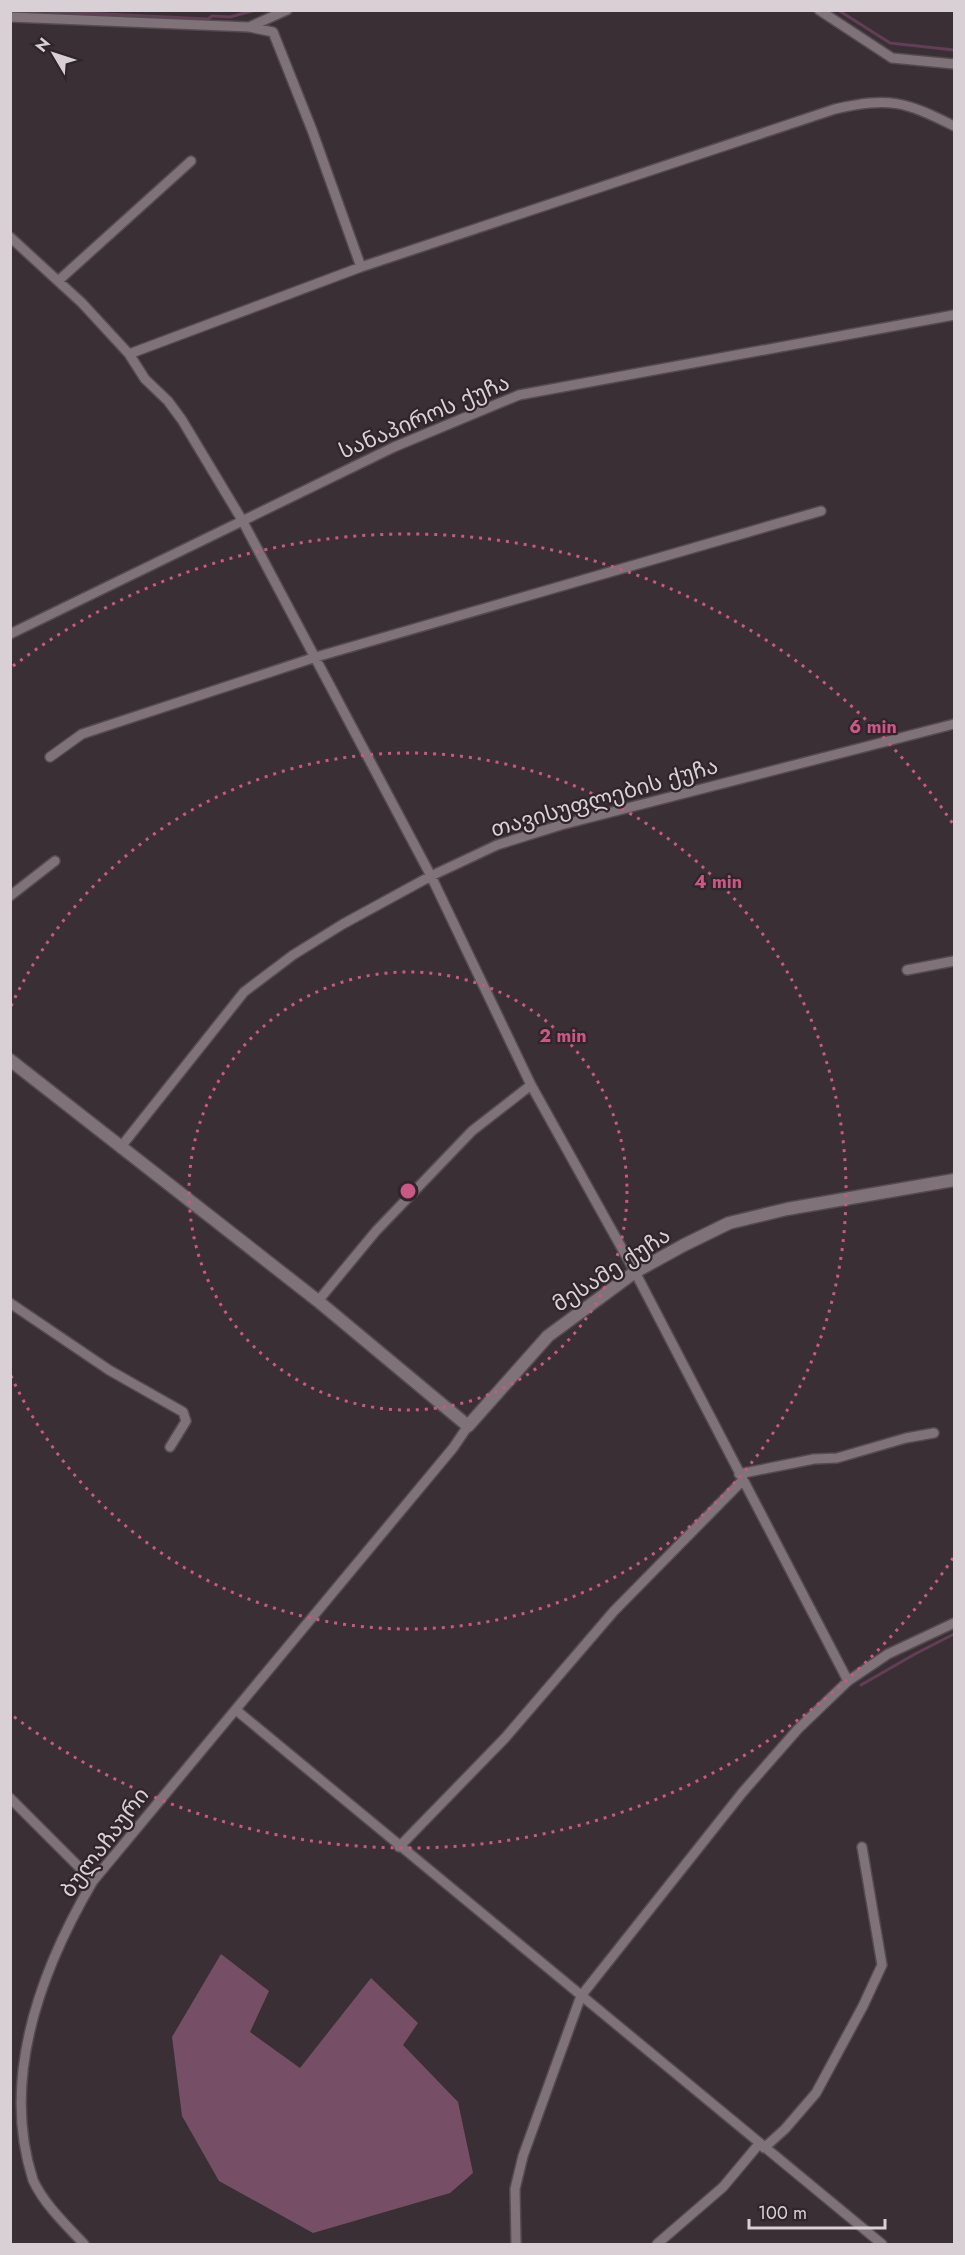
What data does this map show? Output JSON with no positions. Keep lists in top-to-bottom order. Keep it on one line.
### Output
{"streets":{"street":["სანაპიროს ქუჩა","თავისუფლების ქუჩა","მესამე ქუჩა","ბულაჩაური"]},"crossings":[["მესამე ქუჩა","ბულაჩაური"]],"scale_bar":"100 m","north":"top left","rings":["6 min","4 min","2 min"]}
